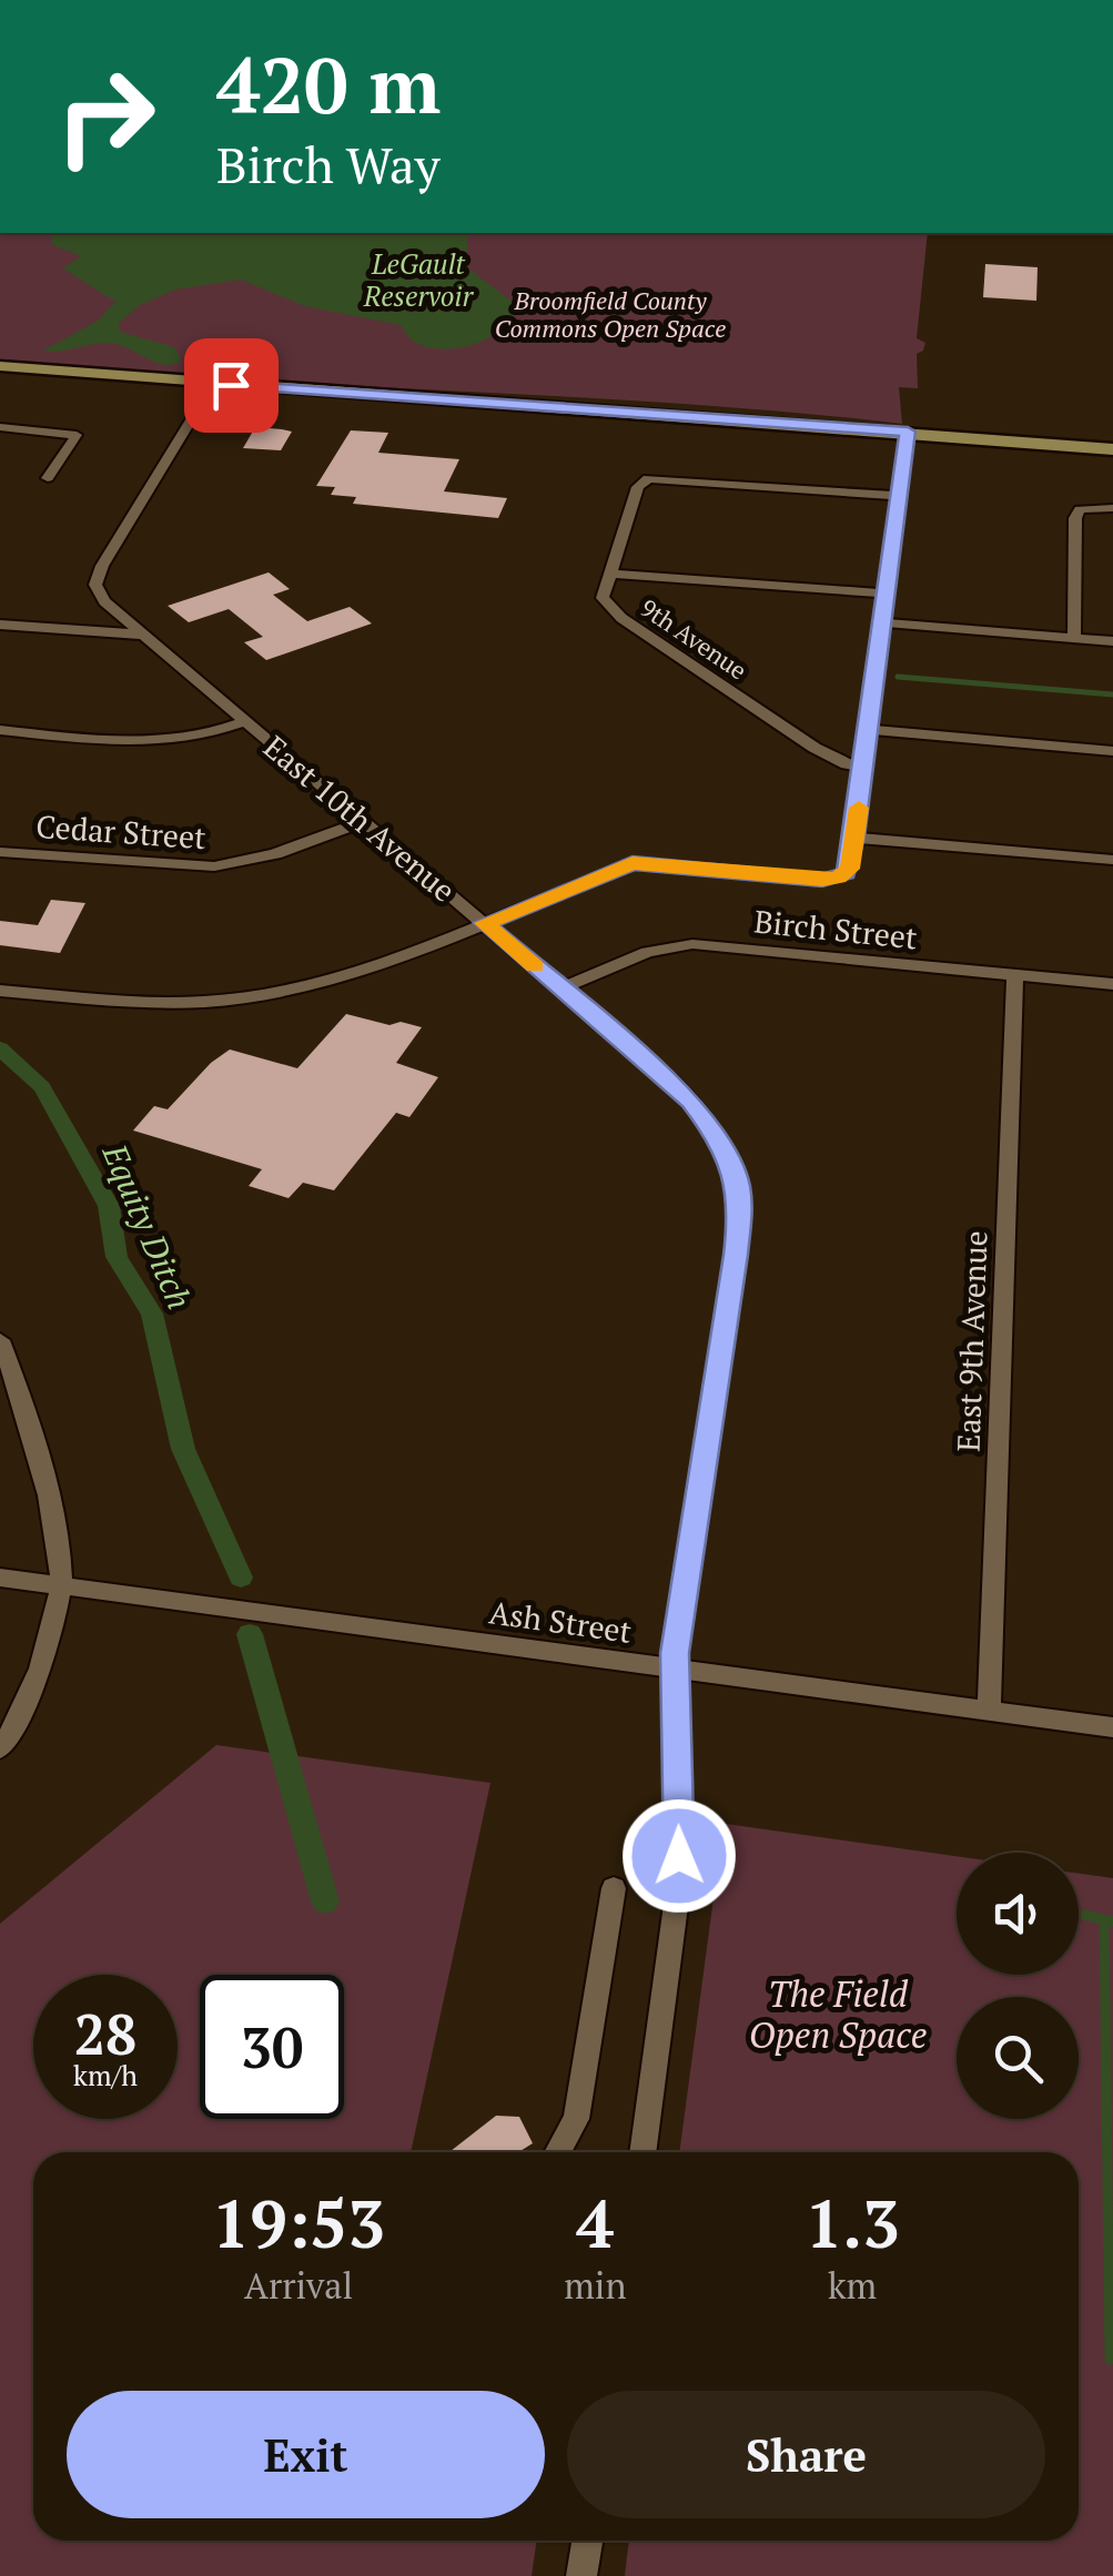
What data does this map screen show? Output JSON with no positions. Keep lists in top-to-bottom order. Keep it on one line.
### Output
{"streets":{"street":["9th Avenue","East 10th Avenue","Cedar Street","Birch Street","East 9th Avenue","Ash Street"]},"crossings":[["East 10th Avenue","Cedar Street"],["East 10th Avenue","Birch Street"],["East 10th Avenue","Ash Street"],["Birch Street","East 9th Avenue"],["East 9th Avenue","Ash Street"]],"water":["LeGault Reservoir","Equity Ditch"],"parks":["Broomfield County Commons Open Space","The Field Open Space"],"page":{"turn":["420 m","Birch Way"],"speed":"28 km/h","limit":"30","eta":["19:53","Arrival","4","min","1.3","km"],"buttons":["Exit","Share"]}}
